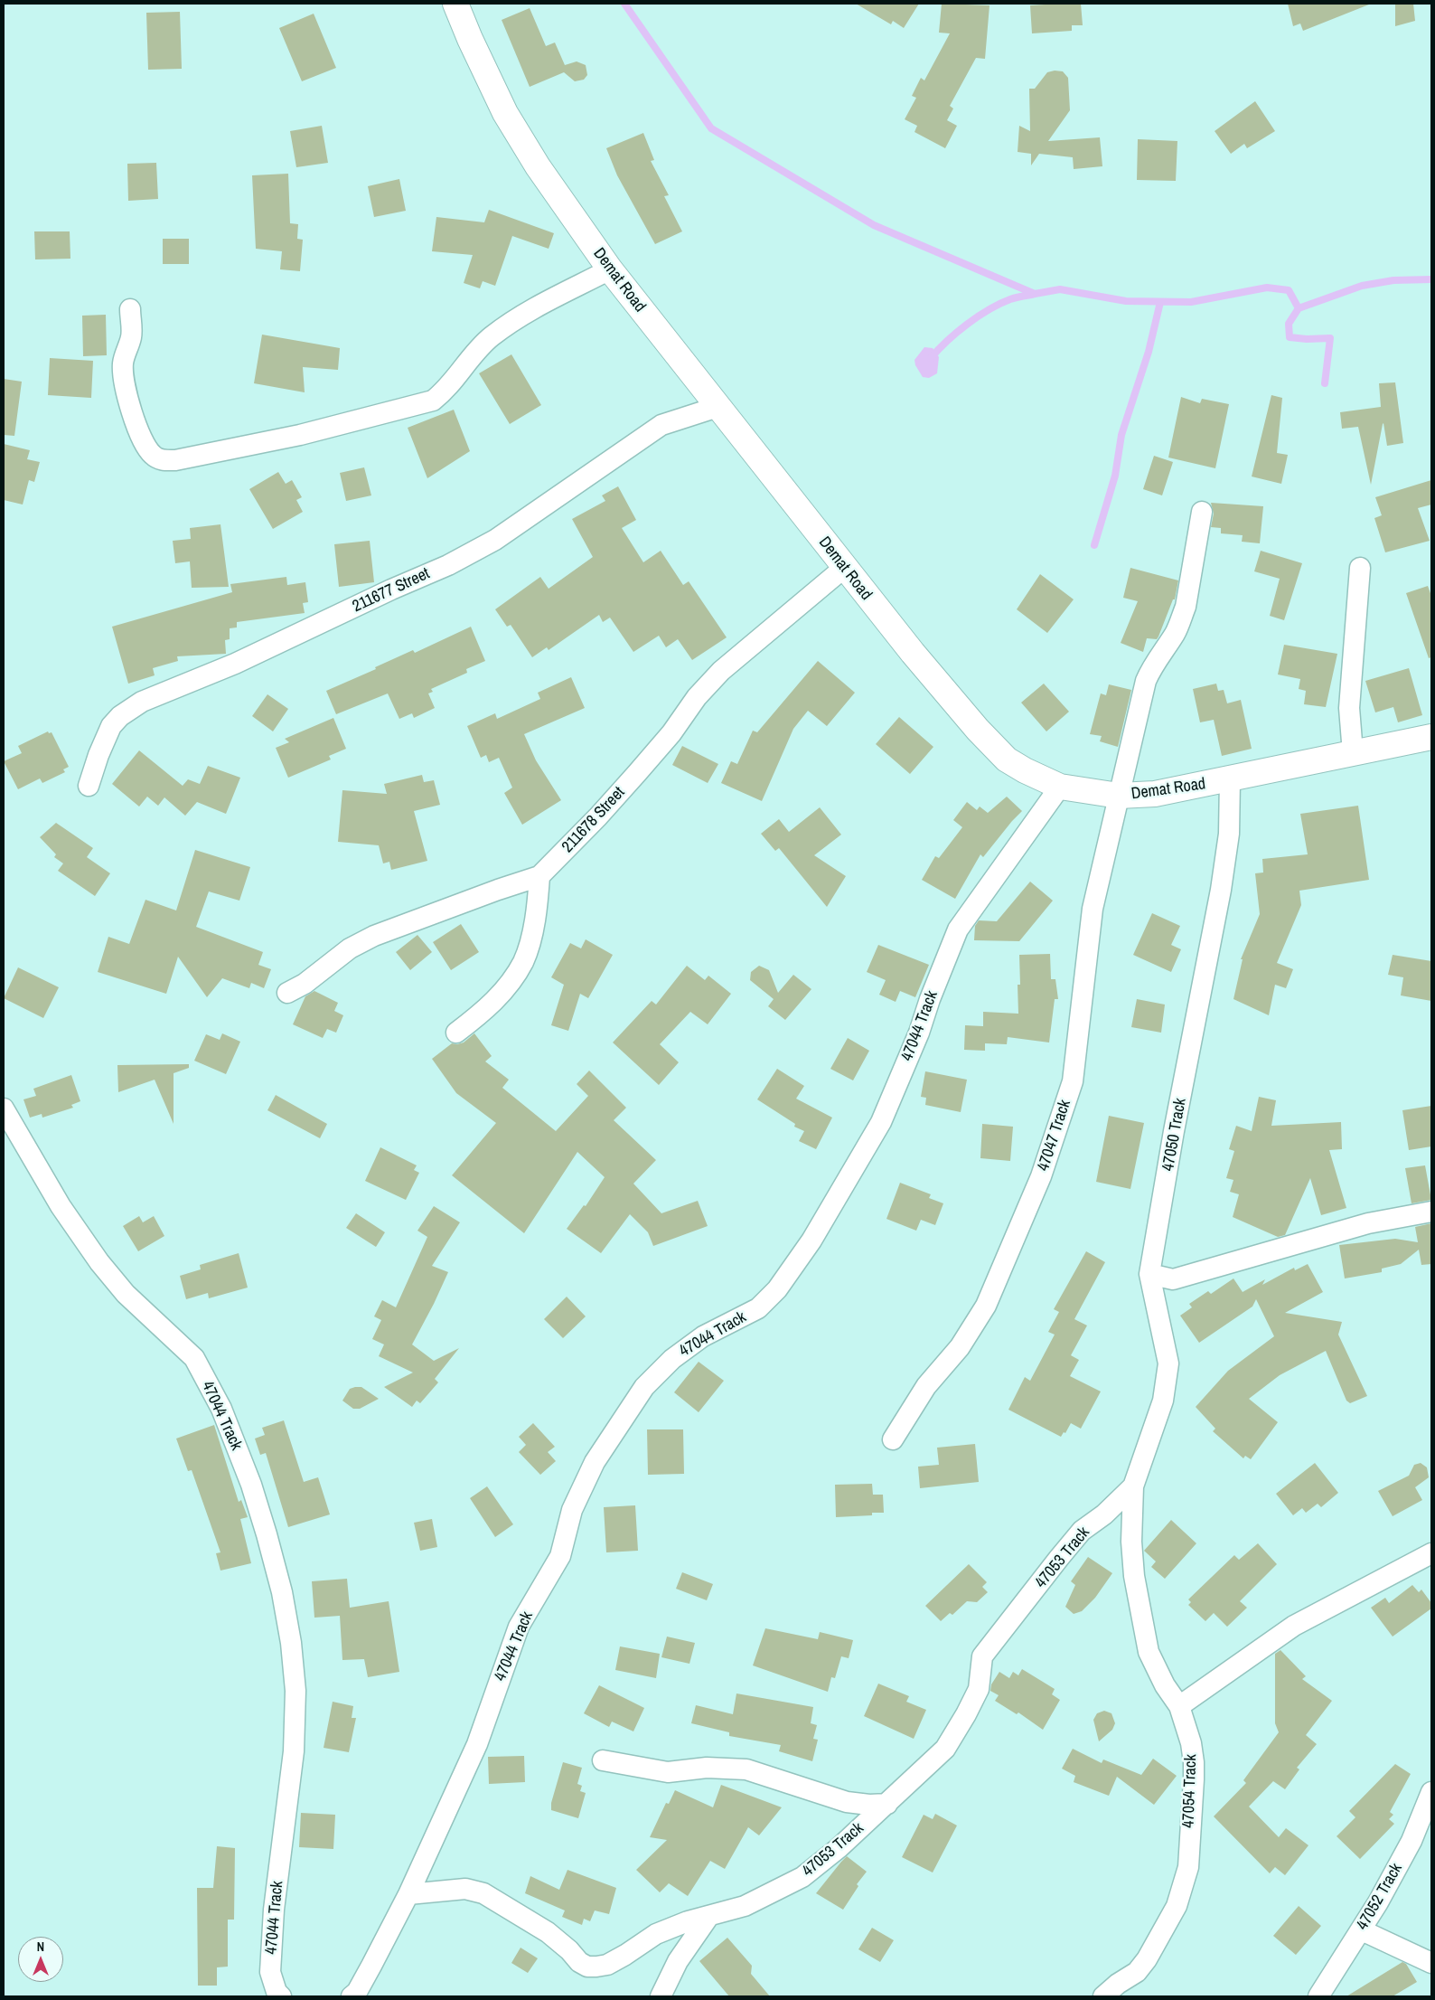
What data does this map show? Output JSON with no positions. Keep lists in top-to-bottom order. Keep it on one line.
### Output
{"streets":{"street":["Demat Road","211677 Street","211678 Street","47044 Track","47050 Track","47047 Track","47053 Track","47054 Track","47052 Track"]},"crossings":[["Demat Road","211677 Street"],["Demat Road","211678 Street"],["Demat Road","47044 Track"],["Demat Road","47050 Track"],["Demat Road","47047 Track"],["47044 Track","47053 Track"],["47050 Track","47053 Track"],["47050 Track","47054 Track"],["47053 Track","47054 Track"]],"north":"top"}
